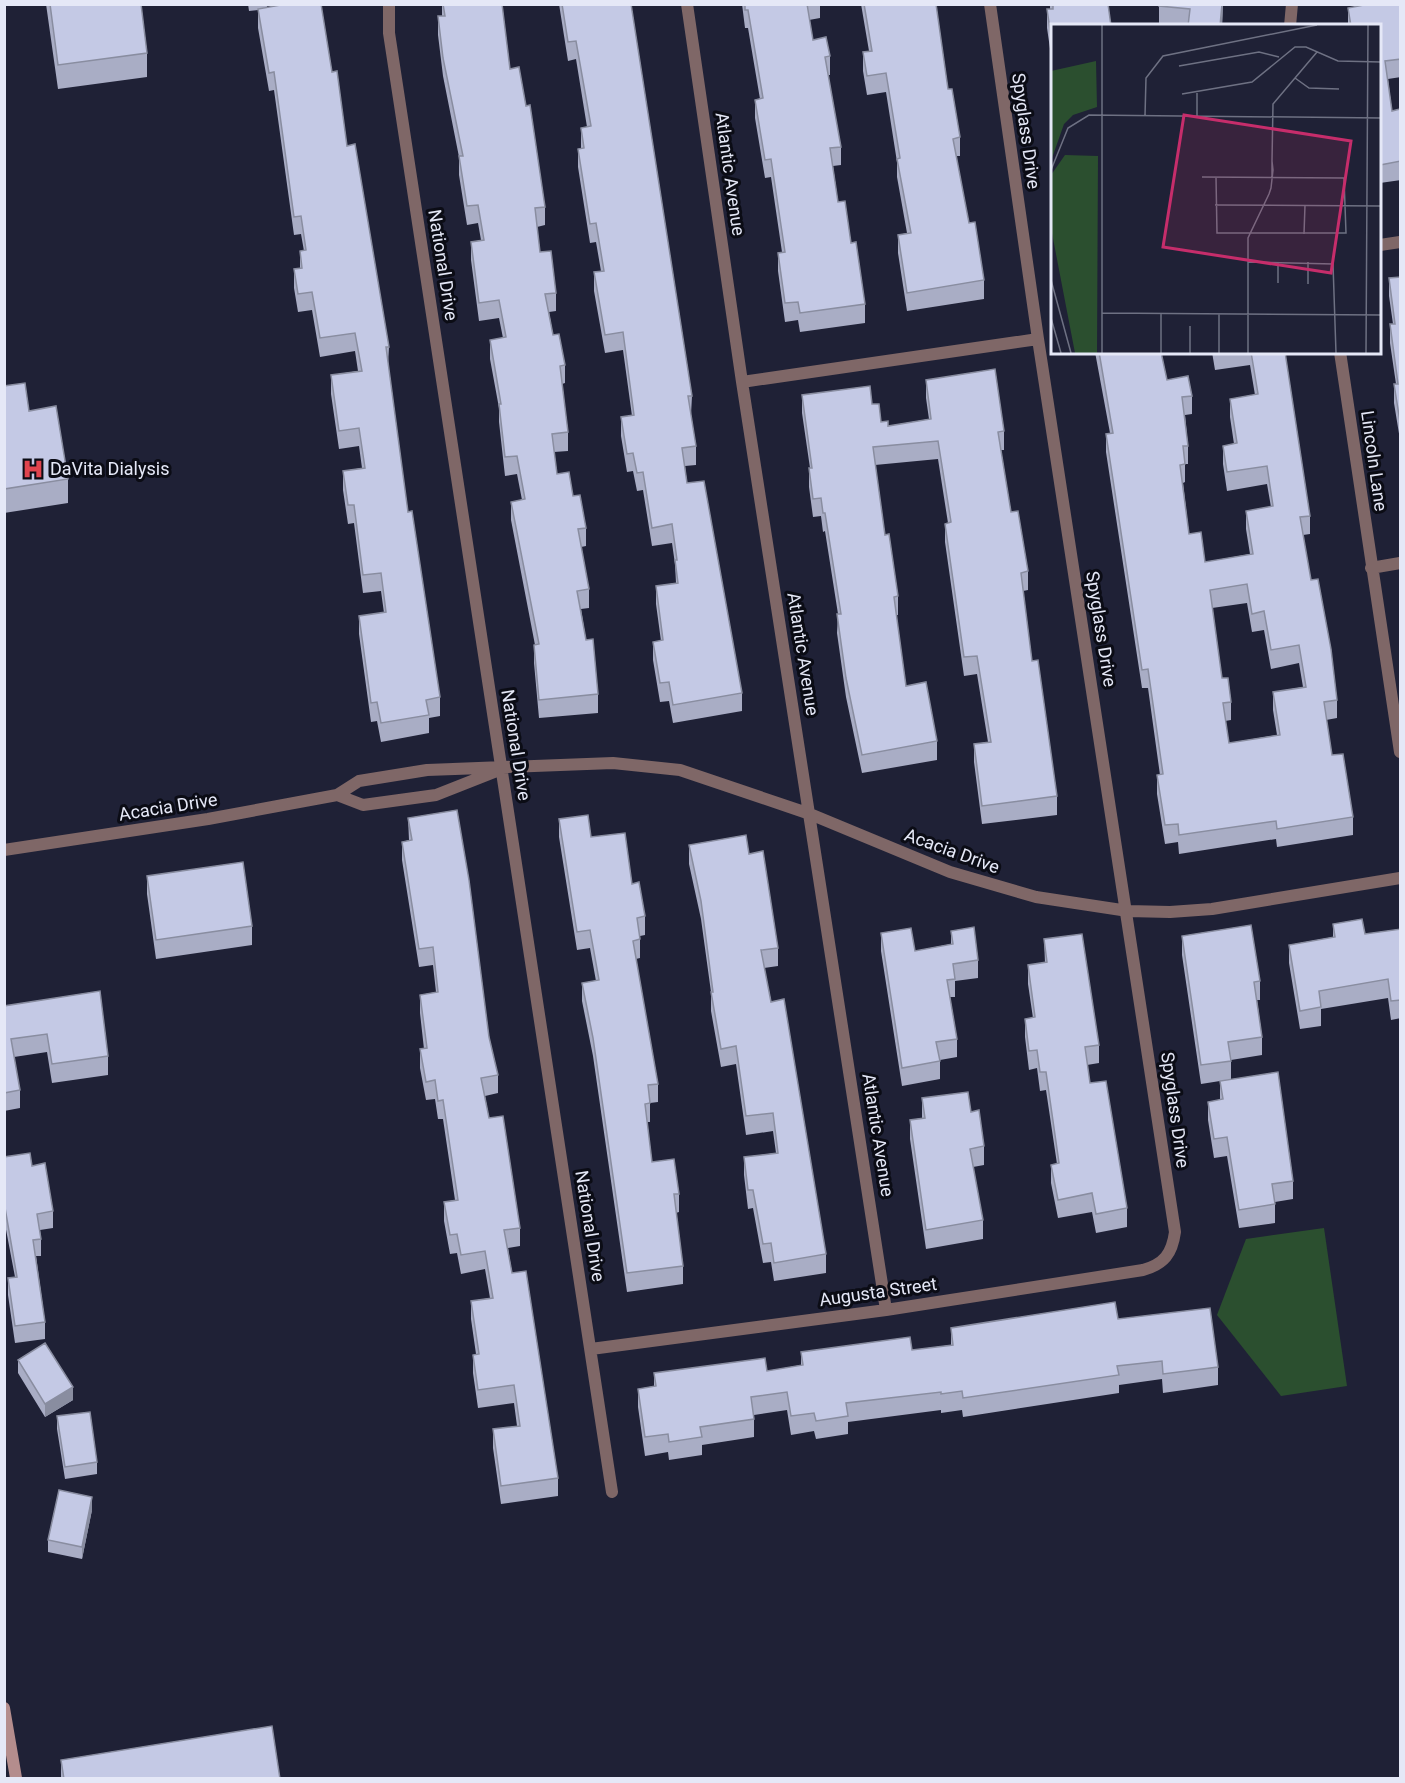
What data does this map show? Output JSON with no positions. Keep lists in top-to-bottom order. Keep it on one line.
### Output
{"streets":{"street":["Spyglass Drive","Atlantic Avenue","National Drive","Lincoln Lane","Acacia Drive","Augusta Street"]},"crossings":[["Spyglass Drive","Acacia Drive"],["Spyglass Drive","Augusta Street"],["Atlantic Avenue","Acacia Drive"],["Atlantic Avenue","Augusta Street"],["National Drive","Acacia Drive"],["National Drive","Augusta Street"]],"places":{"hospital":["DaVita Dialysis"]}}
